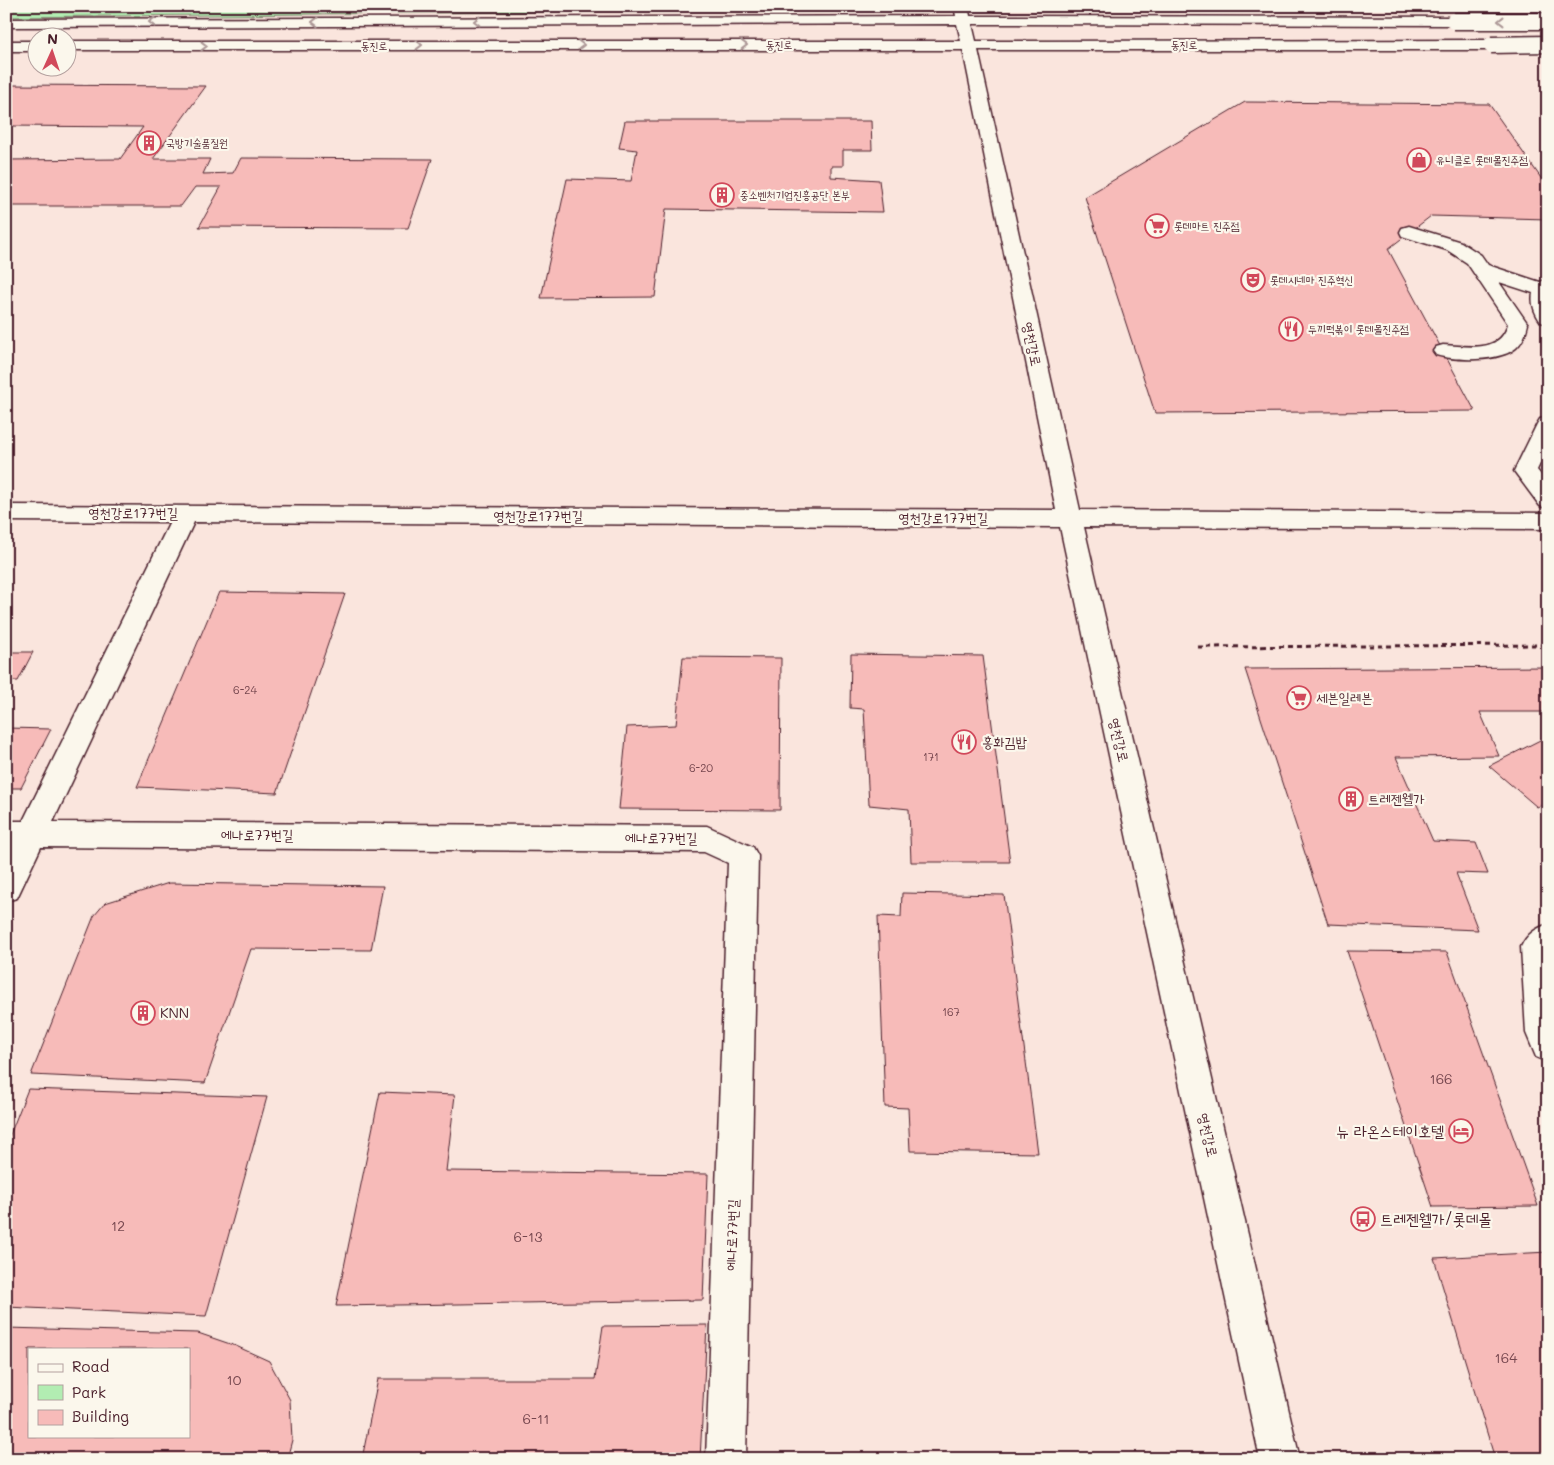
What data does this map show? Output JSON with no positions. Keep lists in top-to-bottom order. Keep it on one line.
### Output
{"streets":{"street":["동진로","영천강로","영천강로177번길","에나로77번길"]},"crossings":[["동진로","영천강로"],["영천강로","영천강로177번길"]],"places":{"building":["국방기술품질원","중소벤처기업진흥공단 본부","트레젠웰가","KNN"],"shop":["유니클로 롯데몰진주점"],"supermarket":["롯데마트 진주점","세븐일레븐"],"theatre":["롯데시네마 진주혁신"],"restaurant":["두끼떡볶이 롯데몰진주점","홍화김밥"],"hotel":["뉴 라온스테이호텔"],"bus stop":["트레젠웰가/롯데몰"]},"house_numbers":["6-24","171","6-20","167","166","12","6-13","164","10","6-11"],"legend":["Road","Park","Building"],"north":"top"}
